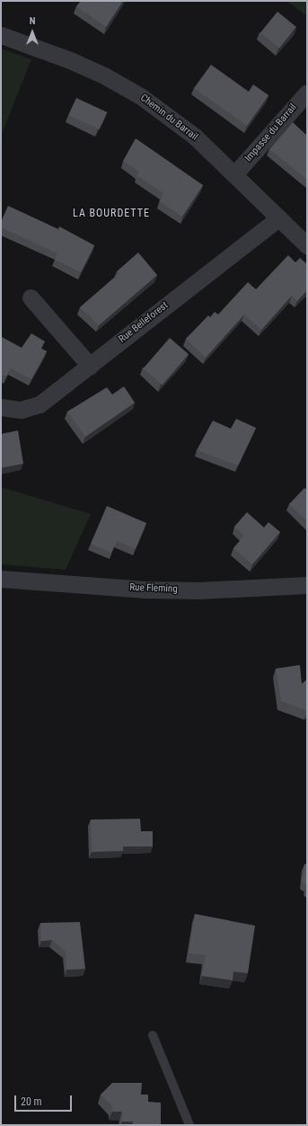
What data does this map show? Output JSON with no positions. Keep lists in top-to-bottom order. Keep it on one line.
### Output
{"streets":{"street":["Chemin du Barrail","Impasse du Barrail","Rue Belleforest","Rue Fleming"]},"crossings":[["Chemin du Barrail","Impasse du Barrail"],["Chemin du Barrail","Rue Belleforest"]],"districts":["LA BOURDETTE"],"scale_bar":"20 m","north":"top"}
